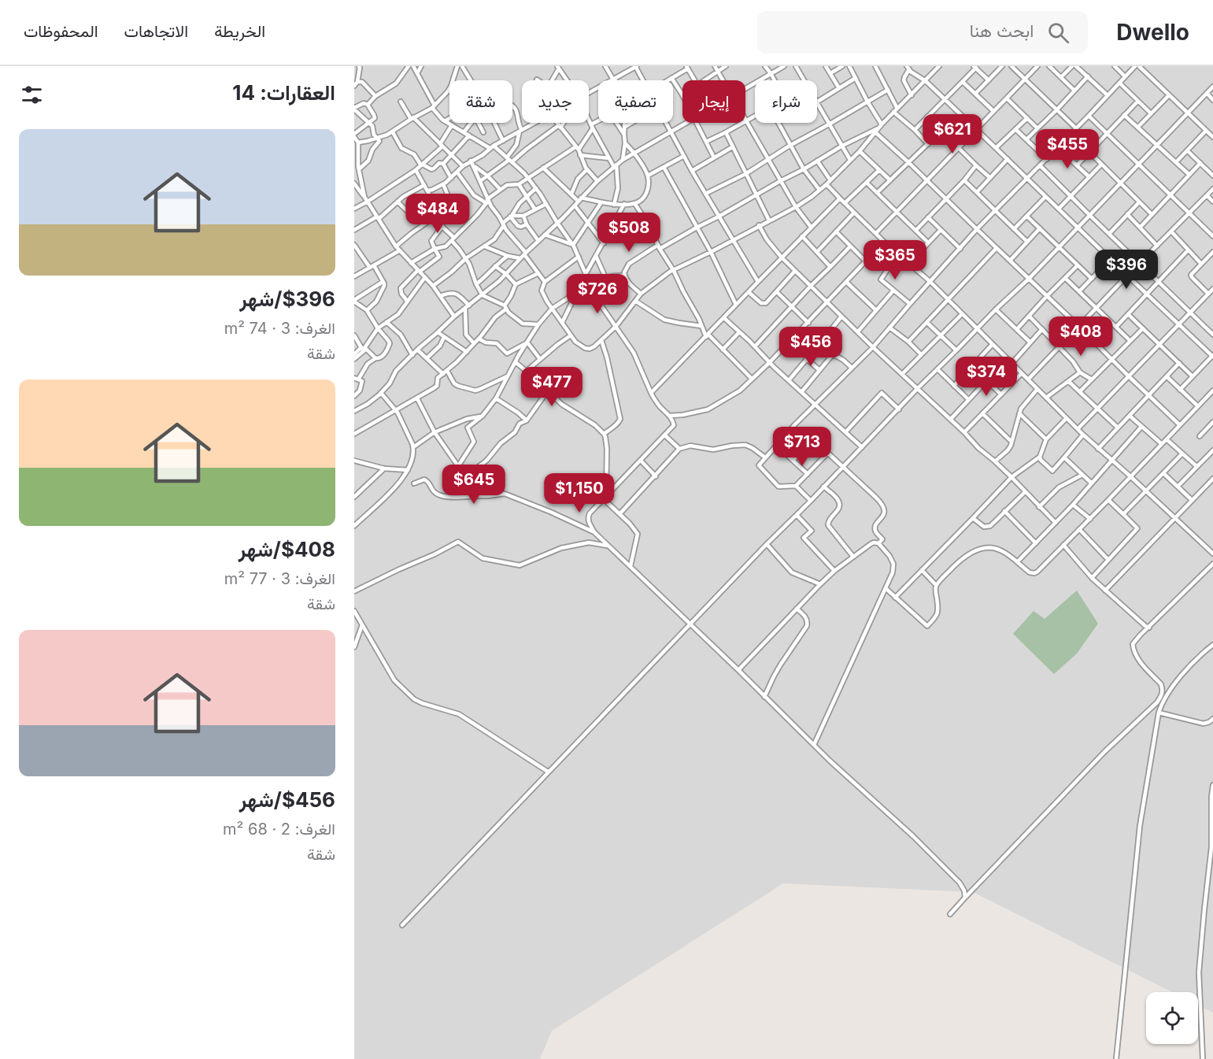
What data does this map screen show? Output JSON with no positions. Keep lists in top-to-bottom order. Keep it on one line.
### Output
{"page":{"header":"Dwello","search":"ابحث هنا","nav":["الخريطة","الاتجاهات","المحفوظات"],"heading":"العقارات: 14","chip":["شراء","إيجار","تصفية","جديد","شقة"],"price":["$621","$455","$484","$508","$365","$396","$726","$408","$456","$374","$477","$713","$645","$1,150"],"list":[{"name":"$396/شهر","note":"الغرف: 3 · 74 m² · شقة"},{"name":"$408/شهر","note":"الغرف: 3 · 77 m² · شقة"},{"name":"$456/شهر","note":"الغرف: 2 · 68 m² · شقة"}]}}
